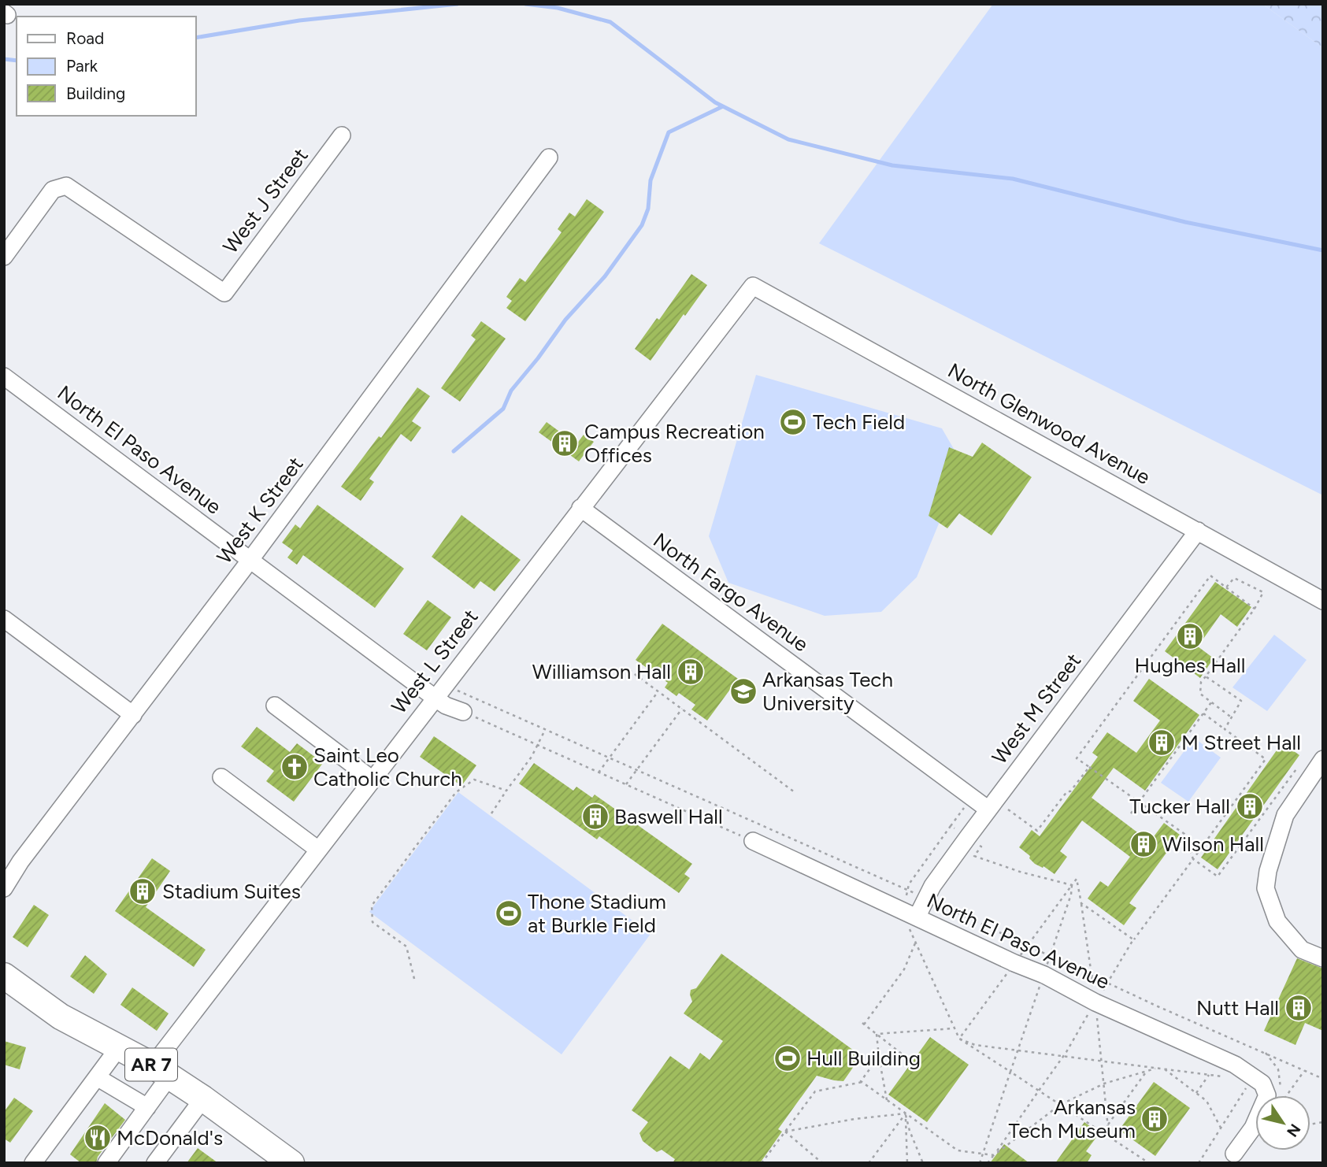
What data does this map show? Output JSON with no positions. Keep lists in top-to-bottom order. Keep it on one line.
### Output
{"streets":{"highway":["AR 7"],"street":["West J Street","North Glenwood Avenue","North El Paso Avenue","West K Street","North Fargo Avenue","West L Street","West M Street"]},"crossings":[["North Glenwood Avenue","West L Street"],["North Glenwood Avenue","West M Street"],["North El Paso Avenue","West K Street"],["North El Paso Avenue","West L Street"],["North El Paso Avenue","West M Street"],["North Fargo Avenue","West L Street"],["North Fargo Avenue","West M Street"],["West L Street","AR 7"]],"places":{"sports":["Tech Field","Thone Stadium at Burkle Field","Hull Building"],"building":["Campus Recreation Offices","Hughes Hall","Williamson Hall","M Street Hall","Tucker Hall","Baswell Hall","Wilson Hall","Stadium Suites","Nutt Hall","Arkansas Tech Museum"],"school or university":["Arkansas Tech University"],"church":["Saint Leo Catholic Church"],"restaurant":["McDonald's"]},"legend":["Road","Park","Building"],"north":"bottom right"}
